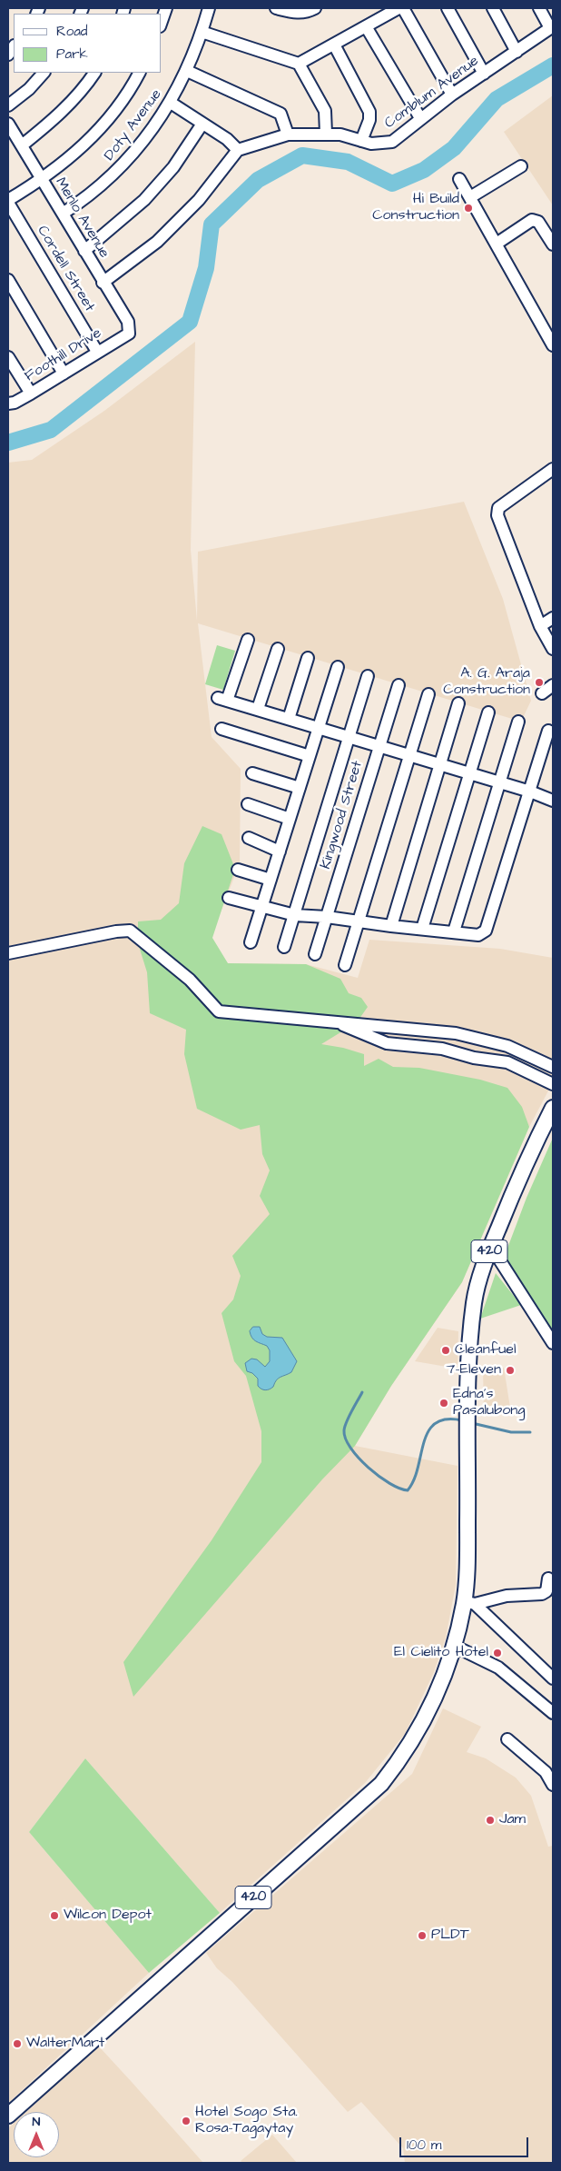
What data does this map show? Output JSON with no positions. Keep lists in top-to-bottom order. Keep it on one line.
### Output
{"streets":{"main road":["420"],"street":["Comblum Avenue","Doty Avenue","Menlo Avenue","Cordell Street","Foothill Drive","Kingwood Street"]},"crossings":[["Doty Avenue","Menlo Avenue"],["Menlo Avenue","Foothill Drive"],["Cordell Street","Foothill Drive"]],"places":["Hi Build Construction","A. G. Araja Construction","Cleanfuel","7-Eleven","Edna's Pasalubong","El Cielito Hotel","Jam","Wilcon Depot","PLDT","WalterMart","Hotel Sogo Sta. Rosa-Tagaytay"],"legend":["Road","Park"],"scale_bar":"100 m","north":"top"}
